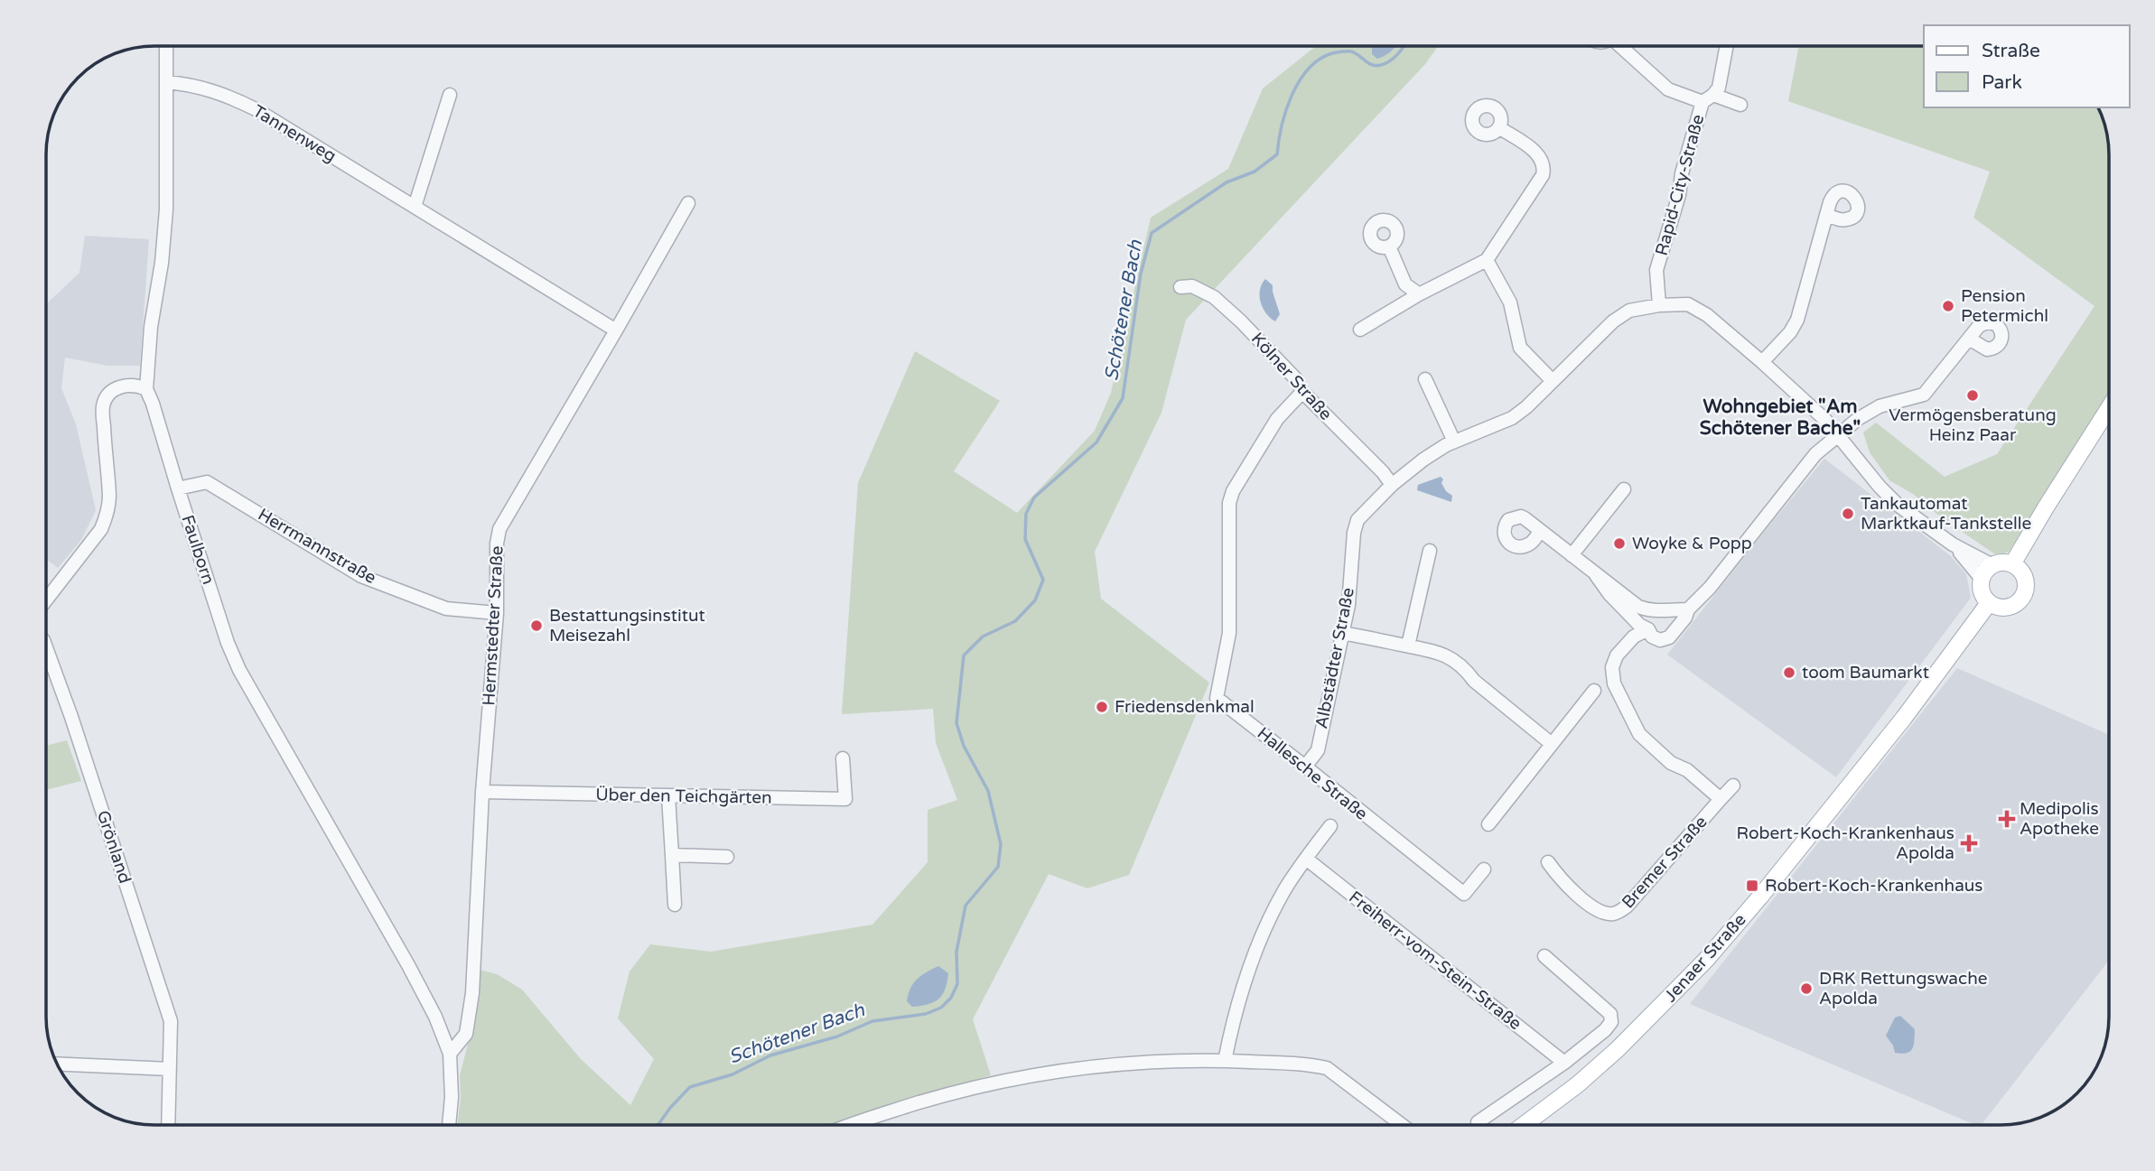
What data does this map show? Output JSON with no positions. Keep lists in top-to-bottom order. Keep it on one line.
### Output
{"streets":{"main road":["Jenaer Straße"],"street":["Tannenweg","Rapid-City-Straße","Kölner Straße","Herrmannstraße","Faulborn","Hermstedter Straße","Albstädter Straße","Hallesche Straße","Über den Teichgärten","Grönland","Bremer Straße","Freiherr-vom-Stein-Straße"]},"crossings":[["Tannenweg","Faulborn"],["Tannenweg","Hermstedter Straße"],["Rapid-City-Straße","Albstädter Straße"],["Kölner Straße","Albstädter Straße"],["Kölner Straße","Hallesche Straße"],["Herrmannstraße","Faulborn"],["Herrmannstraße","Hermstedter Straße"],["Faulborn","Hermstedter Straße"],["Hermstedter Straße","Über den Teichgärten"],["Albstädter Straße","Hallesche Straße"],["Albstädter Straße","Jenaer Straße"]],"districts":["Wohngebiet \"Am Schötener Bache\""],"water":["Schötener Bach"],"places":{"other":["Pension Petermichl","Vermögensberatung Heinz Paar","Tankautomat Marktkauf-Tankstelle","Woyke & Popp","Bestattungsinstitut Meisezahl","toom Baumarkt","Friedensdenkmal","DRK Rettungswache Apolda"],"health":["Medipolis Apotheke","Robert-Koch-Krankenhaus Apolda"],"transit":["Robert-Koch-Krankenhaus"]},"legend":["Straße","Park"]}
